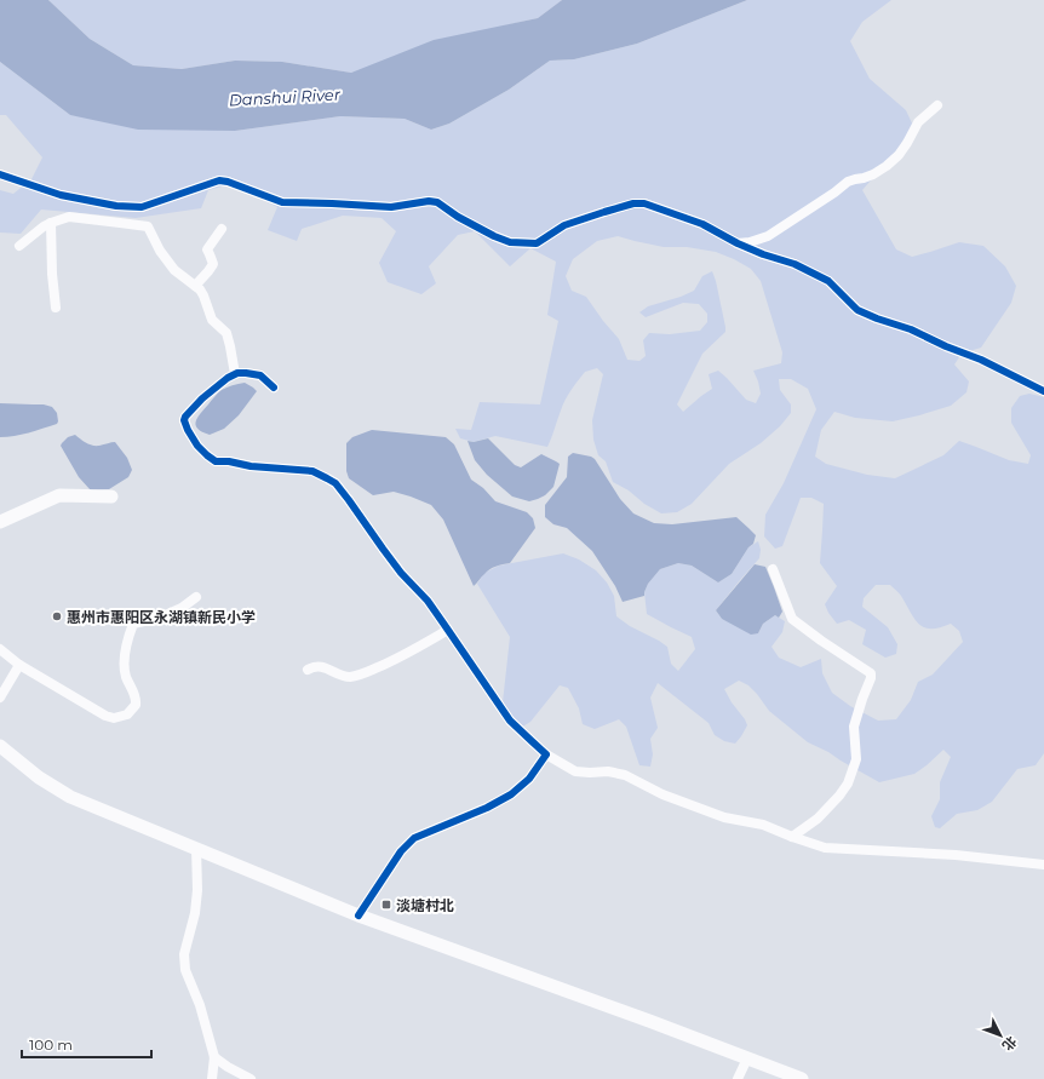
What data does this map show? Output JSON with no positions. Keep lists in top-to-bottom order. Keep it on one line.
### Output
{"water":["Danshui River"],"places":{"other":["惠州市惠阳区永湖镇新民小学"],"transit":["淡塘村北"]},"scale_bar":"100 m","north":"bottom right"}
